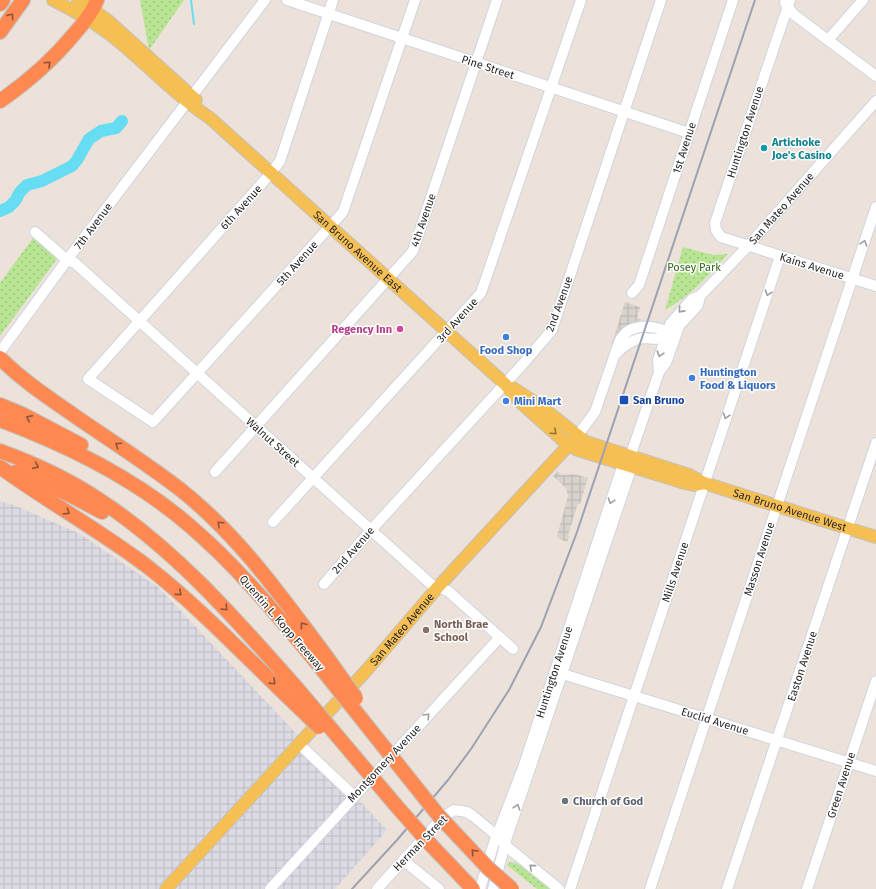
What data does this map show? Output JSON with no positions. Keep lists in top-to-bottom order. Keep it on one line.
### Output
{"streets":{"highway":["Quentin L. Kopp Freeway"],"main road":["San Mateo Avenue","San Bruno Avenue East","San Bruno Avenue West"],"street":["Pine Street","Huntington Avenue","1st Avenue","6th Avenue","4th Avenue","7th Avenue","5th Avenue","Kains Avenue","2nd Avenue","3rd Avenue","Walnut Street","Masson Avenue","Mills Avenue","Easton Avenue","Euclid Avenue","Montgomery Avenue","Green Avenue","Herman Street"]},"crossings":[["Pine Street","1st Avenue"],["Pine Street","6th Avenue"],["Pine Street","4th Avenue"],["Pine Street","5th Avenue"],["Pine Street","2nd Avenue"],["Pine Street","3rd Avenue"],["Huntington Avenue","San Mateo Avenue"],["Huntington Avenue","Kains Avenue"],["Huntington Avenue","San Bruno Avenue West"],["Huntington Avenue","Euclid Avenue"],["Huntington Avenue","Herman Street"],["6th Avenue","San Bruno Avenue East"],["6th Avenue","5th Avenue"],["6th Avenue","Walnut Street"],["San Mateo Avenue","San Bruno Avenue East"],["San Mateo Avenue","Kains Avenue"],["San Mateo Avenue","Walnut Street"],["San Mateo Avenue","San Bruno Avenue West"],["4th Avenue","San Bruno Avenue East"],["4th Avenue","Walnut Street"],["7th Avenue","San Bruno Avenue East"],["7th Avenue","Walnut Street"],["San Bruno Avenue East","5th Avenue"],["San Bruno Avenue East","2nd Avenue"],["San Bruno Avenue East","3rd Avenue"],["San Bruno Avenue East","San Bruno Avenue West"],["5th Avenue","Walnut Street"],["Kains Avenue","Masson Avenue"],["Kains Avenue","Mills Avenue"],["2nd Avenue","Walnut Street"],["3rd Avenue","Walnut Street"],["Walnut Street","Montgomery Avenue"],["San Bruno Avenue West","Masson Avenue"],["San Bruno Avenue West","Mills Avenue"],["San Bruno Avenue West","Easton Avenue"],["Masson Avenue","Euclid Avenue"],["Mills Avenue","Euclid Avenue"],["Easton Avenue","Euclid Avenue"],["Euclid Avenue","Green Avenue"]],"one_way":["Mills Avenue","Montgomery Avenue"],"parks":["Posey Park"],"places":{"other":["Artichoke Joe's Casino","Regency Inn","Food Shop","Huntington Food & Liquors","Mini Mart","North Brae School","Church of God"],"transit":["San Bruno"]}}
